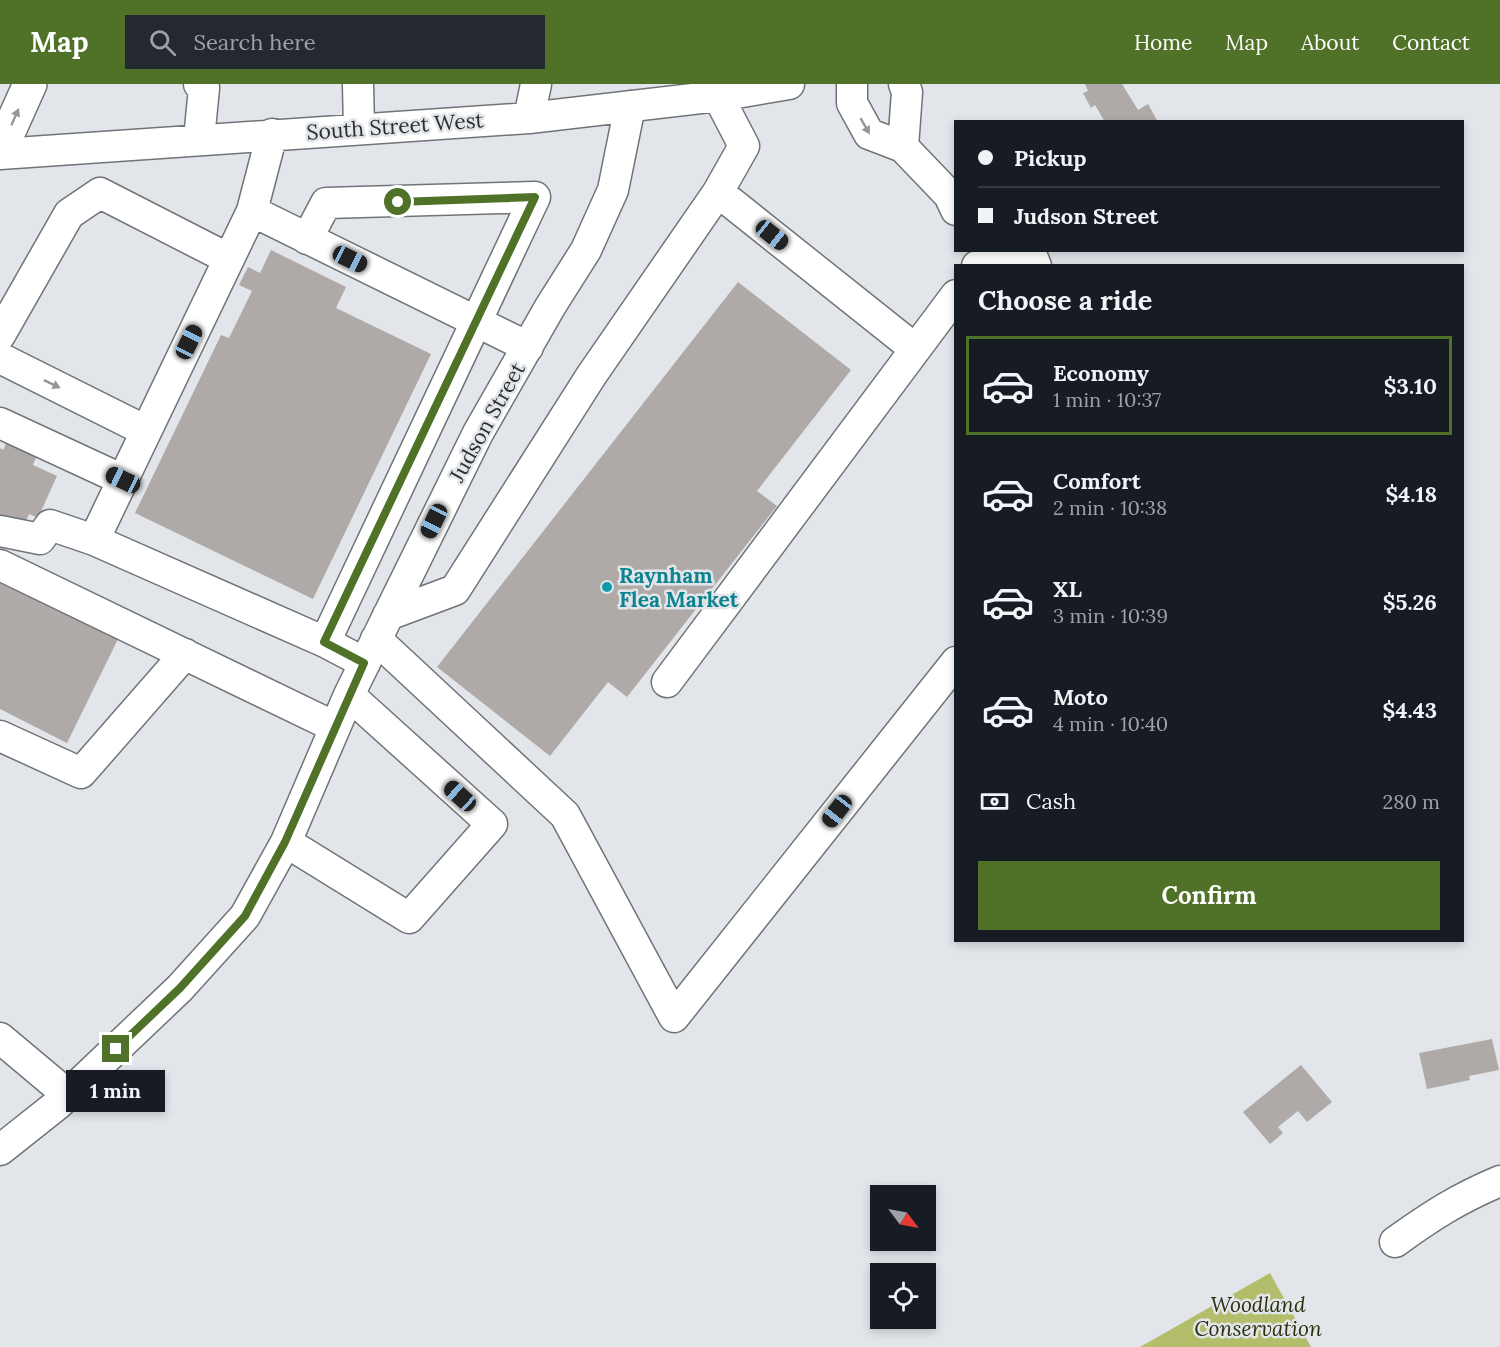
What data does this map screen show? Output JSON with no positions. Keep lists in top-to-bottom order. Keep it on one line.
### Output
{"streets":{"street":["South Street West","Judson Street"]},"crossings":[["South Street West","Judson Street"]],"parks":["Woodland Conservation"],"places":["Raynham Flea Market"],"north":"bottom right","page":{"header":"Map","search":"Search here","nav":["Home","Map","About","Contact"],"banner":["Pickup","Judson Street"],"heading":"Choose a ride","list":[{"name":"Economy","note":"1 min · 10:37","value":"$3.10"},{"name":"Comfort","note":"2 min · 10:38","value":"$4.18"},{"name":"XL","note":"3 min · 10:39","value":"$5.26"},{"name":"Moto","note":"4 min · 10:40","value":"$4.43"}],"pay":["Cash","280 m"],"buttons":"Confirm","bubble":"1 min"}}
